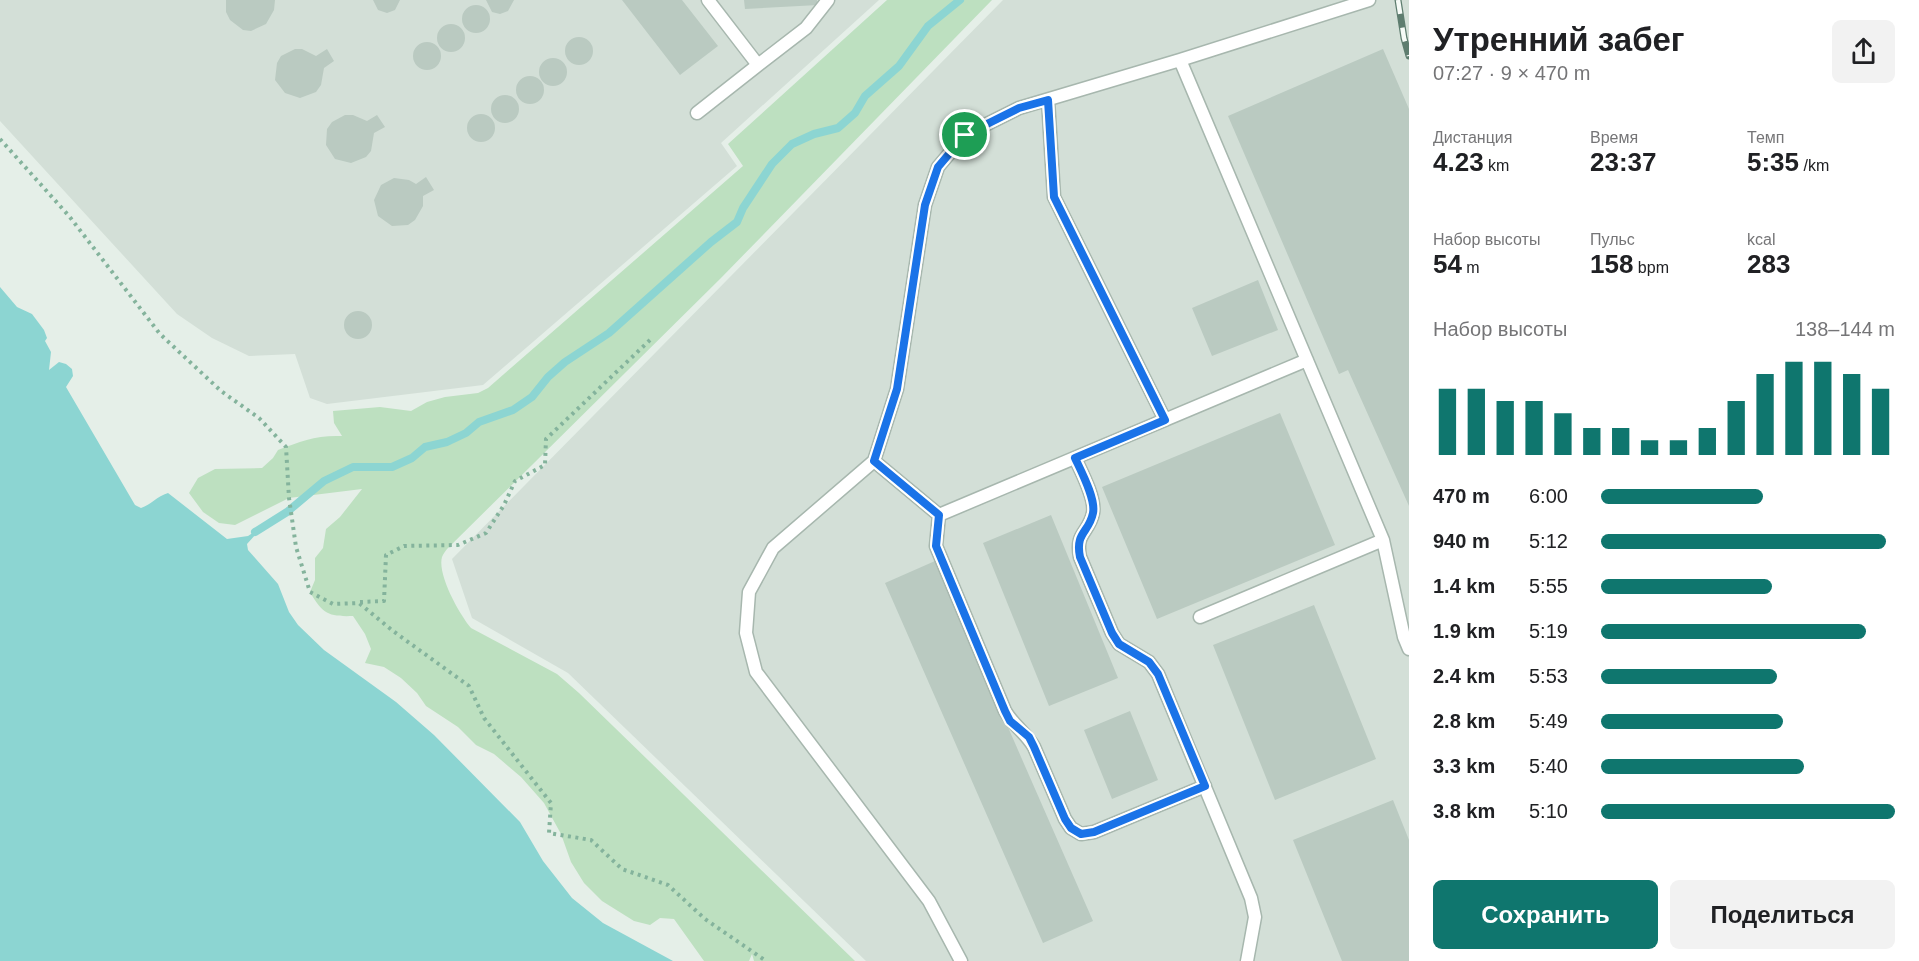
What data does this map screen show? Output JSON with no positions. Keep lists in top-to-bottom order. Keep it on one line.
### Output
{"page":{"heading":["Утренний забег","07:27 · 9 × 470 m"],"stats":[["Дистанция","4.23 km"],["Время","23:37"],["Темп","5:35 /km"],["Набор высоты","54 m"],["Пульс","158 bpm"],["kcal","283"]],"chart":["Набор высоты","138–144 m"],"list":[{"name":"470 m","note":"6:00"},{"name":"940 m","note":"5:12"},{"name":"1.4 km","note":"5:55"},{"name":"1.9 km","note":"5:19"},{"name":"2.4 km","note":"5:53"},{"name":"2.8 km","note":"5:49"},{"name":"3.3 km","note":"5:40"},{"name":"3.8 km","note":"5:10"}],"buttons":["Сохранить","Поделиться"]}}
